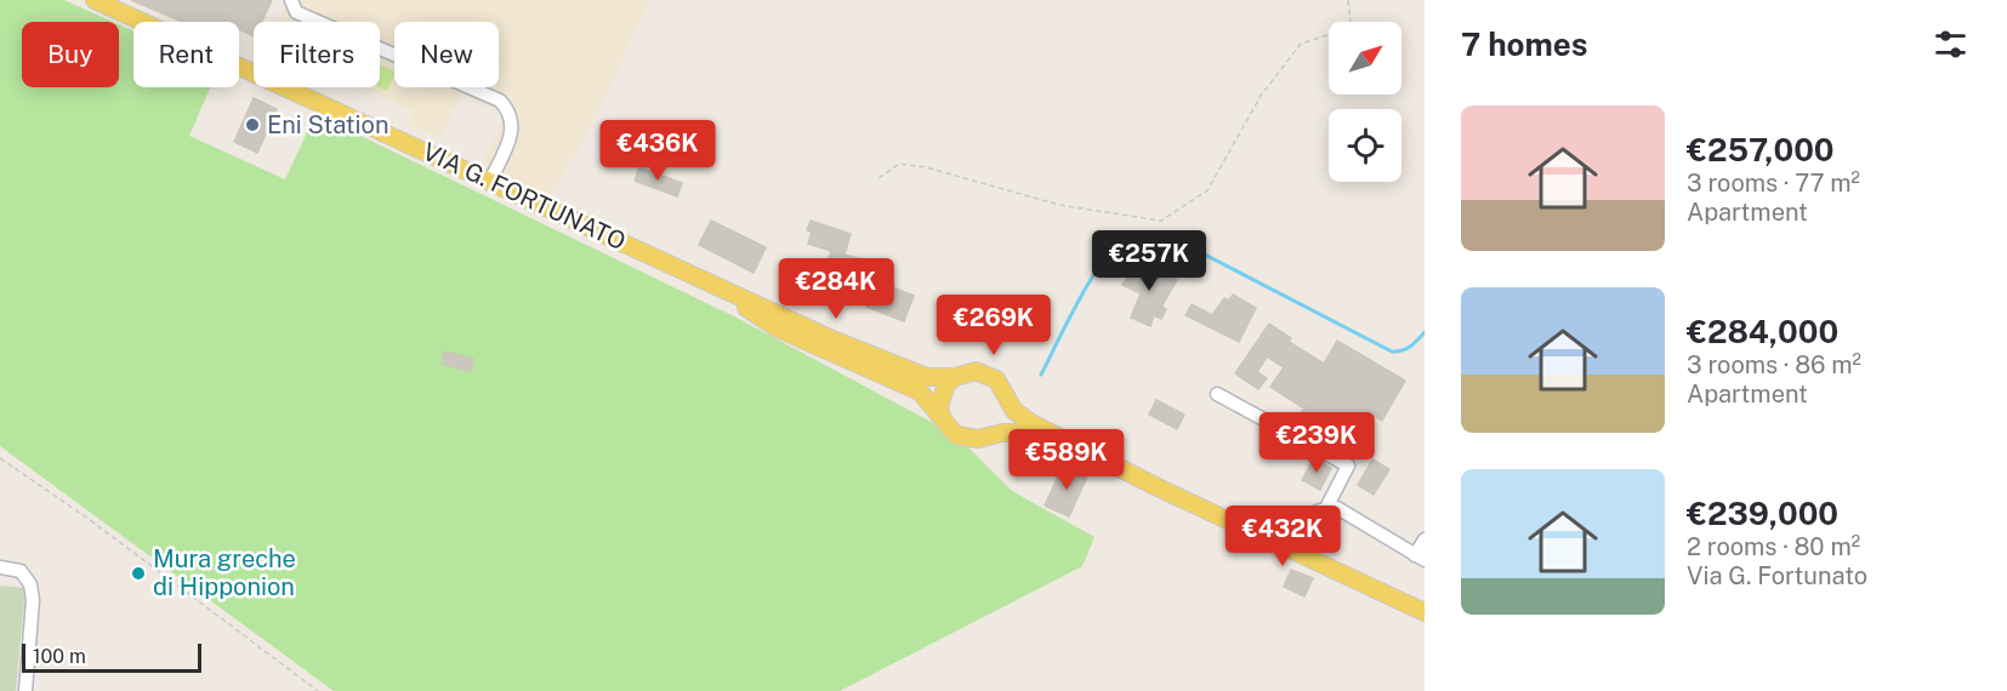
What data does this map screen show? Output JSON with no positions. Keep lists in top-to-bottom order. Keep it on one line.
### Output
{"streets":{"main road":["VIA G. FORTUNATO"]},"places":["Eni Station","Mura greche di Hipponion"],"scale_bar":"100 m","north":"top right","page":{"heading":"7 homes","chip":["Buy","Rent","Filters","New"],"list":[{"name":"€257,000","note":"3 rooms · 77 m² · Apartment"},{"name":"€284,000","note":"3 rooms · 86 m² · Apartment"},{"name":"€239,000","note":"2 rooms · 80 m² · Via G. Fortunato"}],"price":["€436K","€257K","€284K","€269K","€239K","€589K","€432K"],"scale":"100 m"}}
